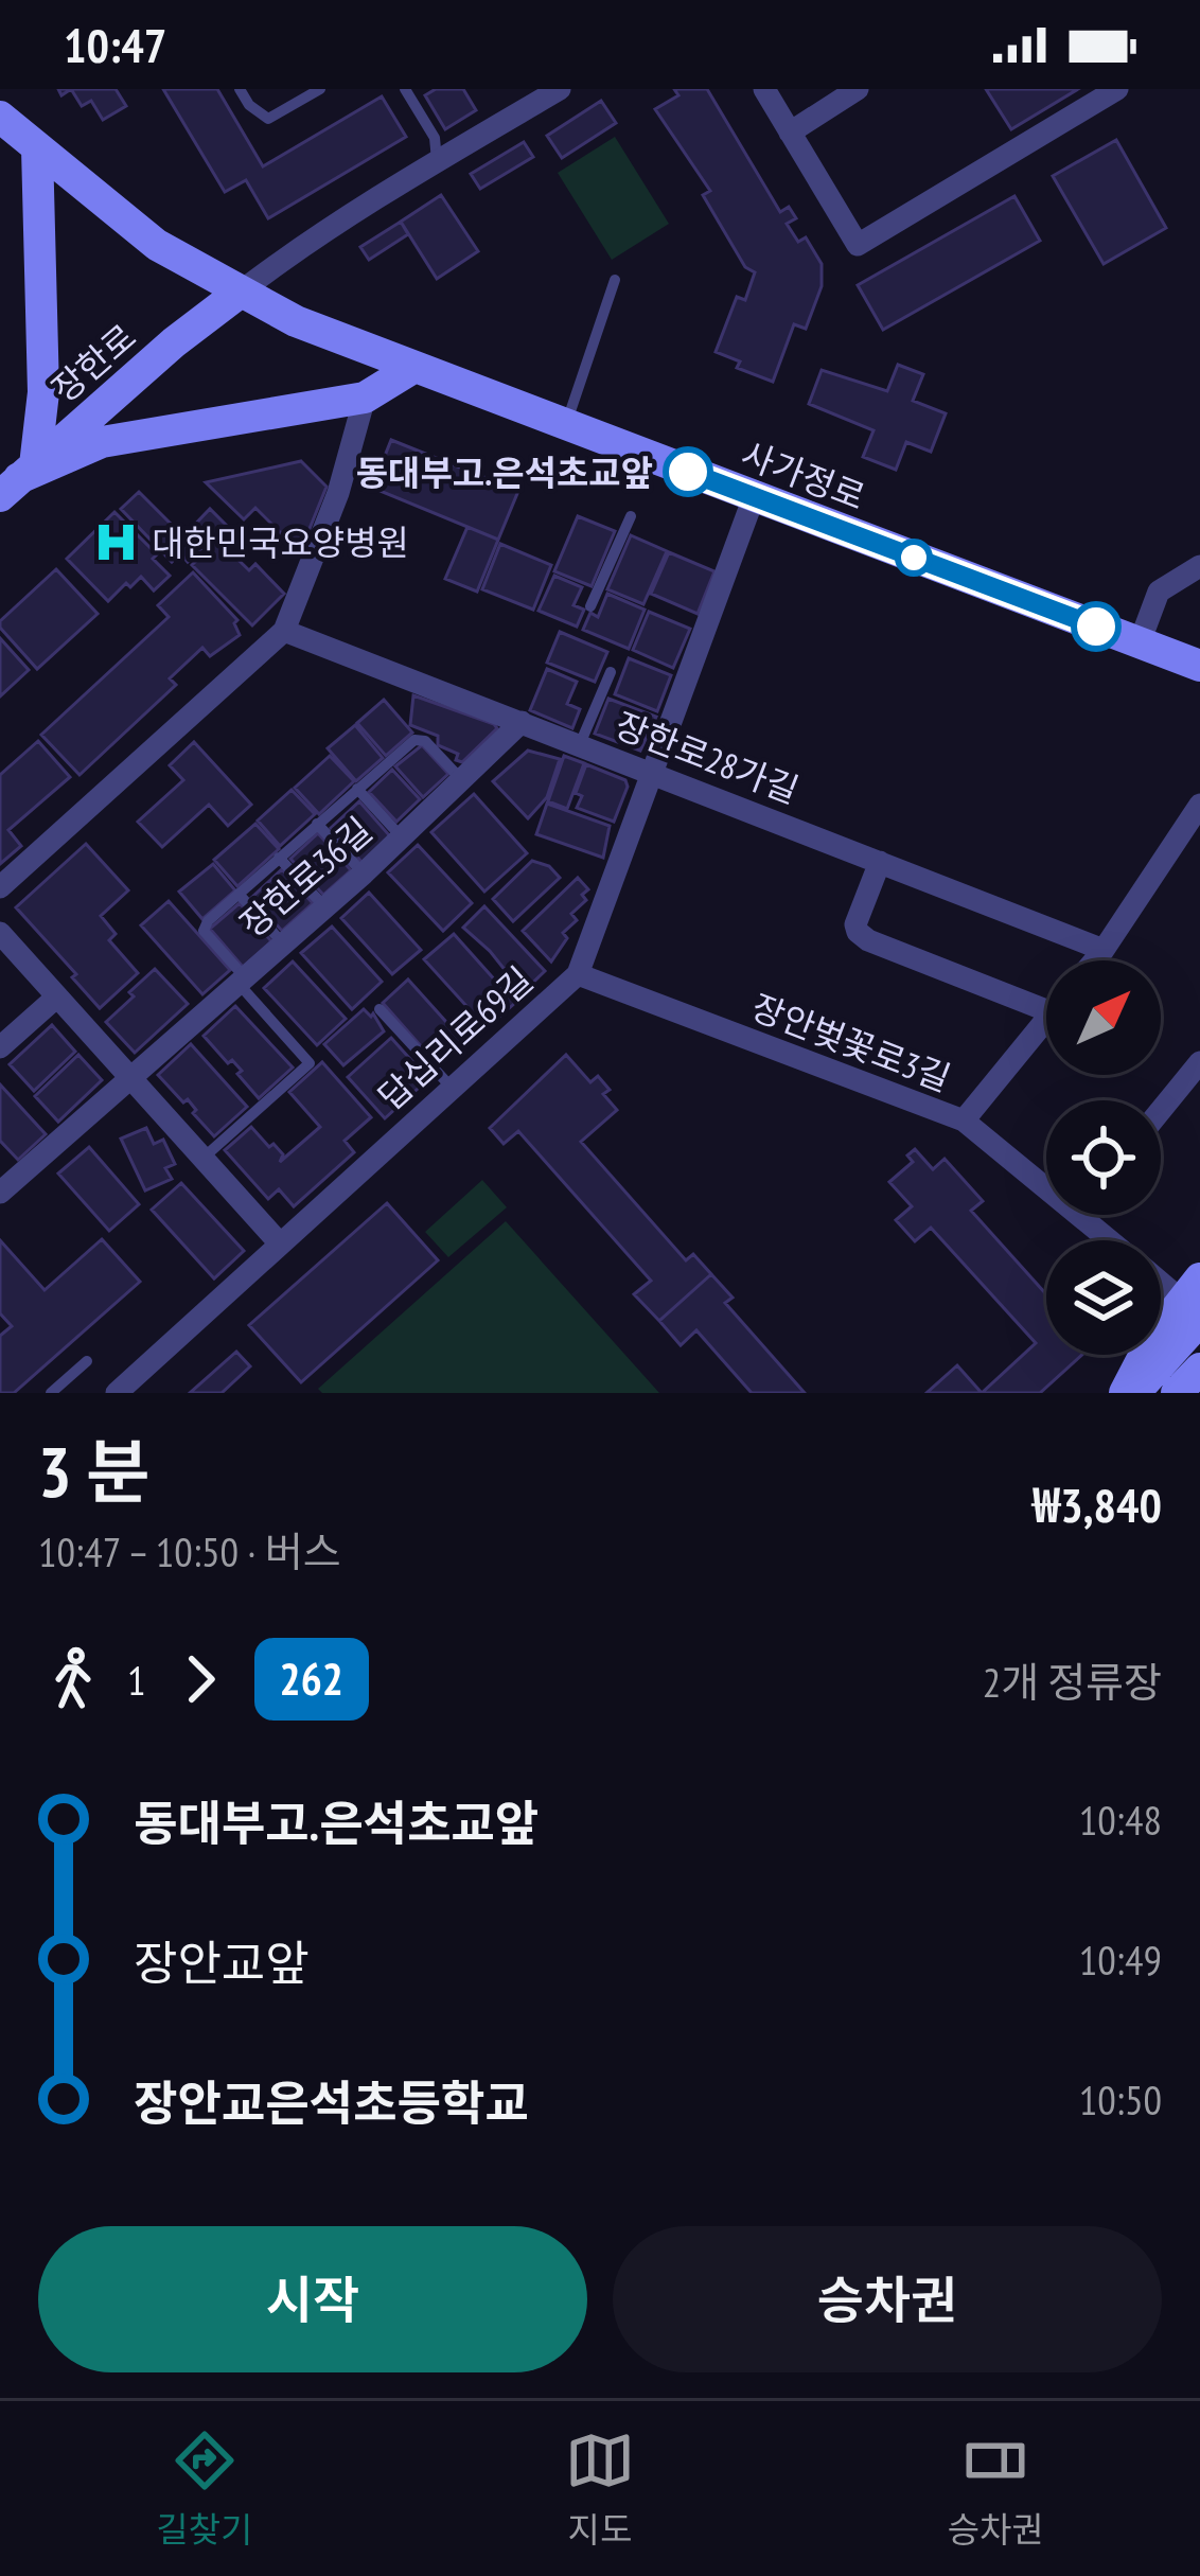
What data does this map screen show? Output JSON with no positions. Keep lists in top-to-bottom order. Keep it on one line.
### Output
{"streets":{"main road":["장한로","사가정로"],"street":["장한로28가길","장한로36길","답십리로69길","장안벚꽃로3길"]},"crossings":[["장한로","사가정로"],["사가정로","답십리로69길"],["장한로28가길","장한로36길"],["장한로28가길","답십리로69길"],["답십리로69길","장안벚꽃로3길"]],"places":{"other":["동대부고.은석초교앞"],"hospital":["대한민국요양병원"]},"lines":["bus line 262"],"north":"top right","page":{"status":"10:47","heading":["3 분","10:47 – 10:50 · 버스","₩3,840"],"legs":["1","262","2개 정류장"],"list":[{"name":"동대부고.은석초교앞","value":"10:48"},{"name":"장안교앞","value":"10:49"},{"name":"장안교은석초등학교","value":"10:50"}],"buttons":["시작","승차권"],"tabs":["길찾기","지도","승차권"]}}
